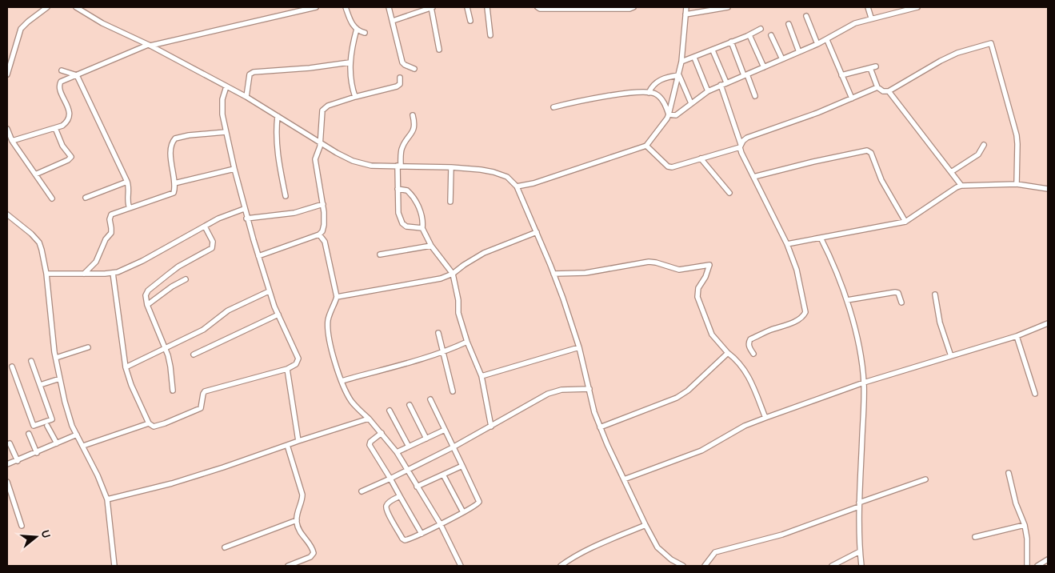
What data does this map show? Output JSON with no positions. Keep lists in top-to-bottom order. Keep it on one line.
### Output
{"north":"right"}
